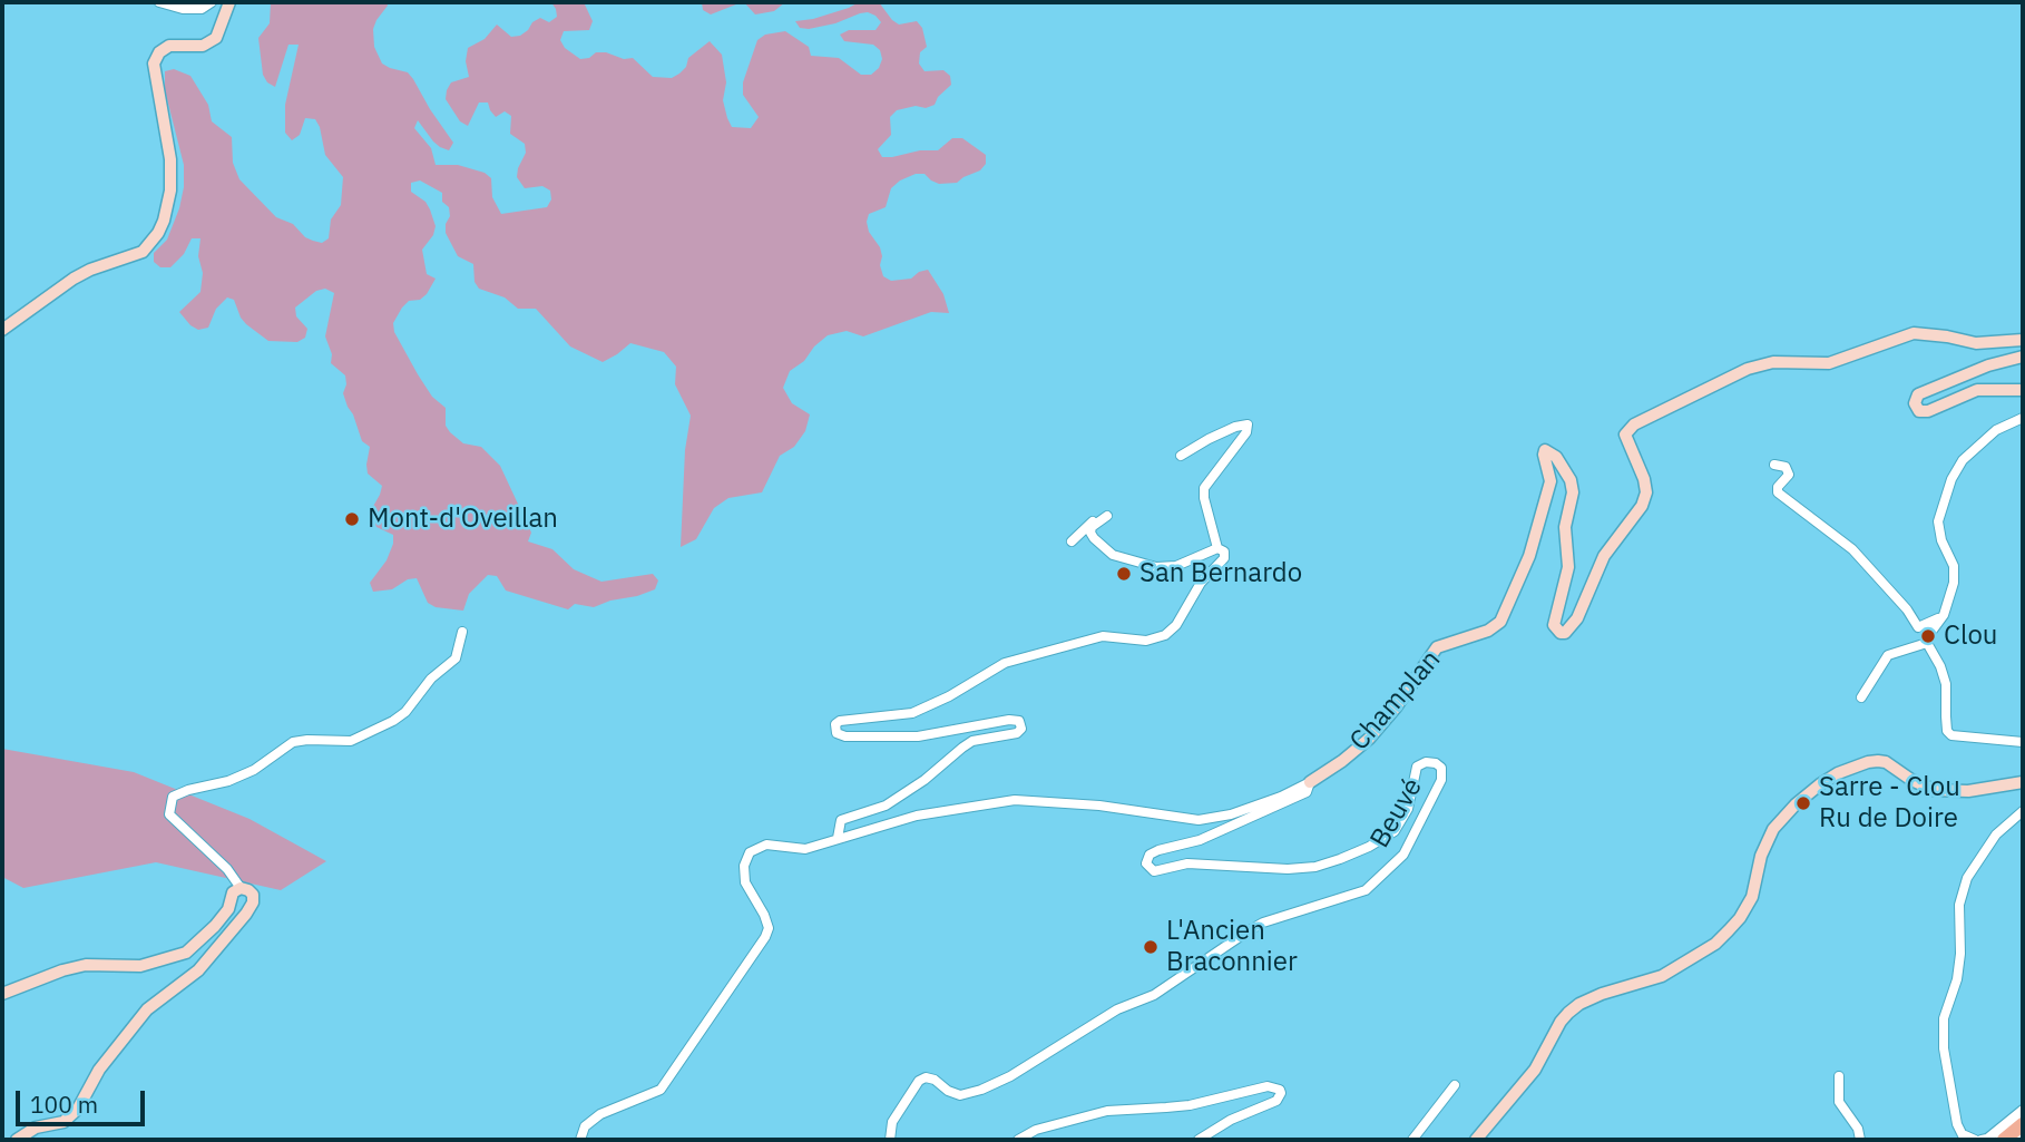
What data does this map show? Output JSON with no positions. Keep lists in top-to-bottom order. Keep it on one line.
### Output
{"streets":{"street":["Champlan","Beuvé"]},"crossings":[["Champlan","Beuvé"]],"places":["Mont-d'Oveillan","San Bernardo","Clou","Sarre - Clou Ru de Doire","L'Ancien Braconnier"],"scale_bar":"100 m"}
